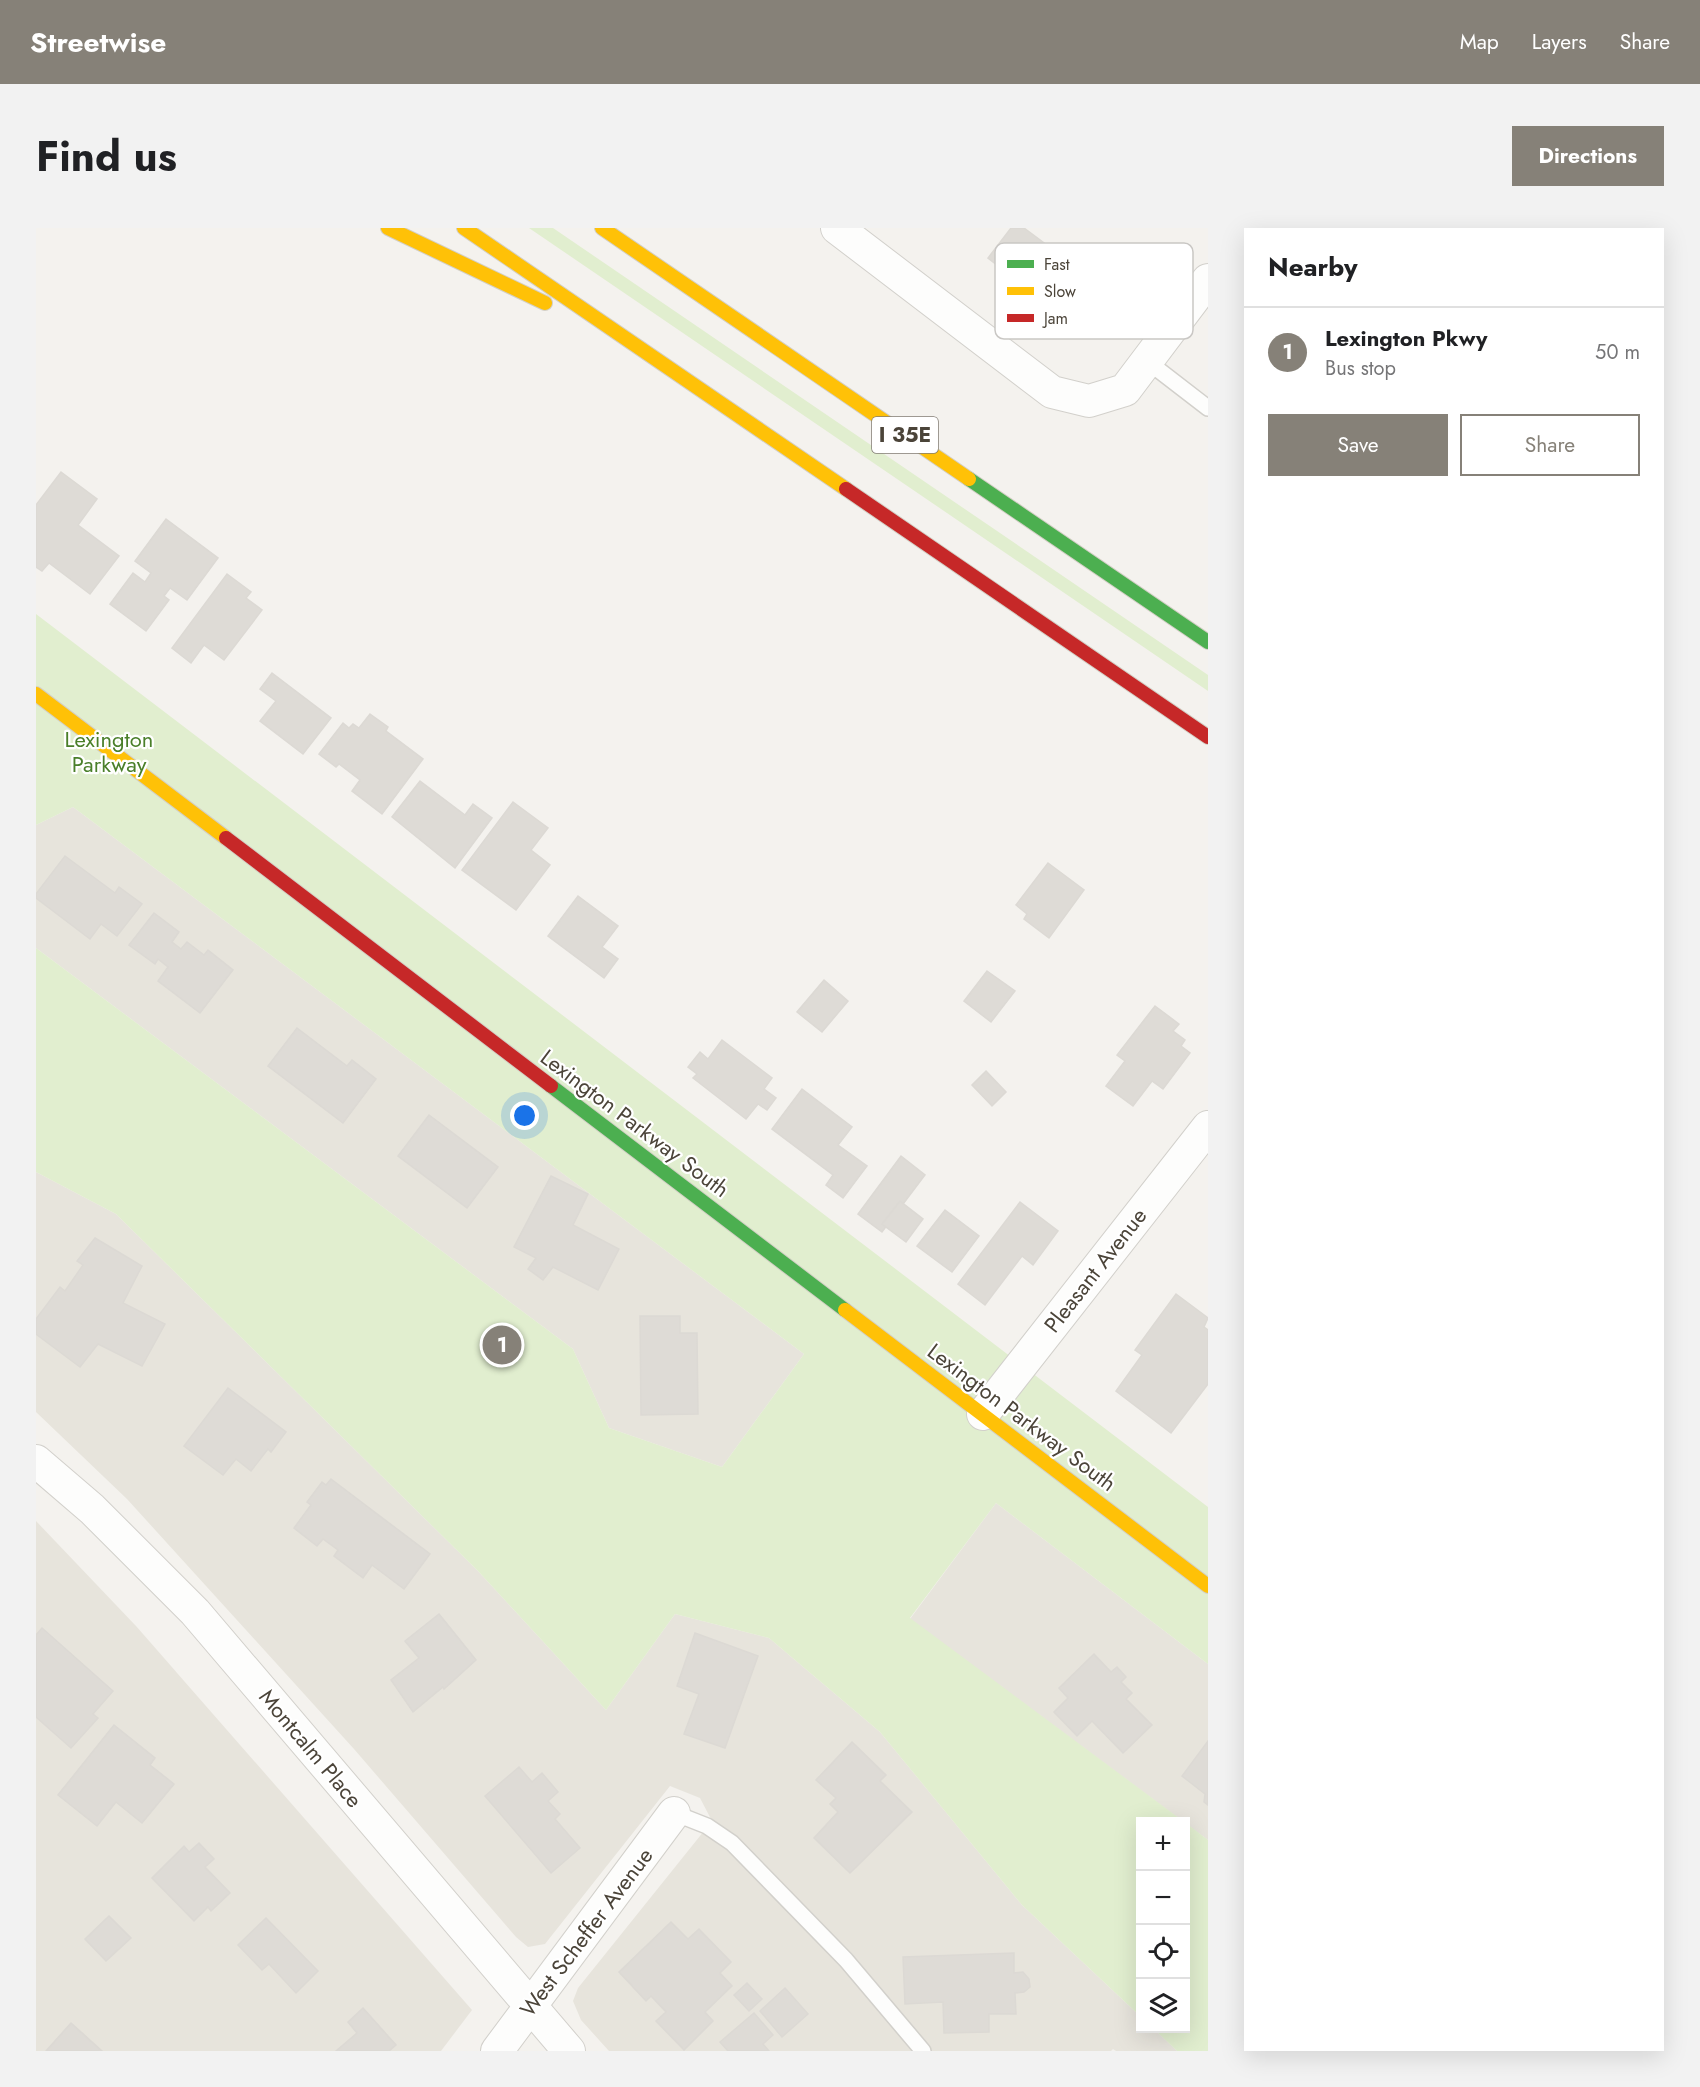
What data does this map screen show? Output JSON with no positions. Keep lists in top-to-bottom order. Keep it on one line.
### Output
{"streets":{"main road":["I 35E","Lexington Parkway South"],"street":["Pleasant Avenue","Montcalm Place","West Scheffer Avenue"]},"crossings":[["Lexington Parkway South","Pleasant Avenue"],["Montcalm Place","West Scheffer Avenue"]],"parks":["Lexington Parkway"],"legend":["Fast","Slow","Jam"],"page":{"header":"Streetwise","nav":["Map","Layers","Share"],"title":"Find us","buttons":["Directions",["Save","Share"]],"heading":"Nearby","list":[{"mark":"1","name":"Lexington Pkwy","note":"Bus stop","value":"50 m"}],"pins":"1","map_buttons":["+","−"]}}
